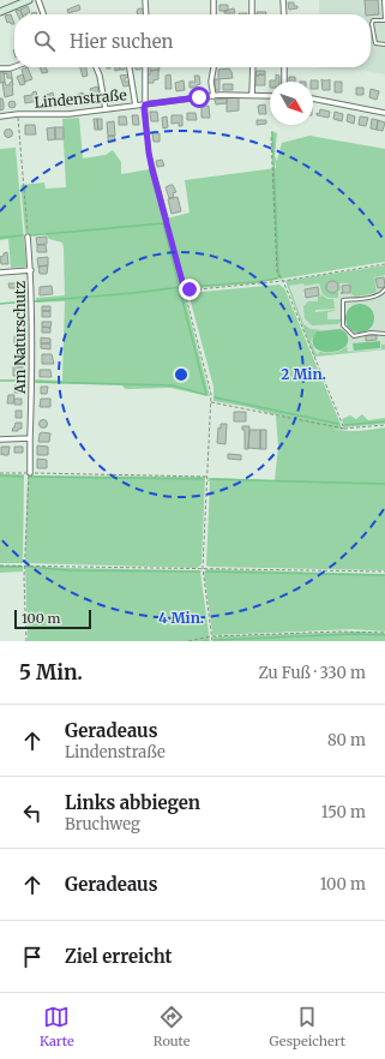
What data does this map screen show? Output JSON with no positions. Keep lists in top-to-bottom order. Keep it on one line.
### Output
{"streets":{"street":["Lindenstraße","Am Naturschutz"]},"scale_bar":"100 m","north":"bottom right","page":{"search":"Hier suchen","scale":"100 m","heading":["5 Min.","Zu Fuß · 330 m"],"list":[["Geradeaus","Lindenstraße","80 m"],["Links abbiegen","Bruchweg","150 m"],["Geradeaus","100 m"],"Ziel erreicht"],"nav":["Karte","Route","Gespeichert"]},"rings":["2 Min.","4 Min."]}
